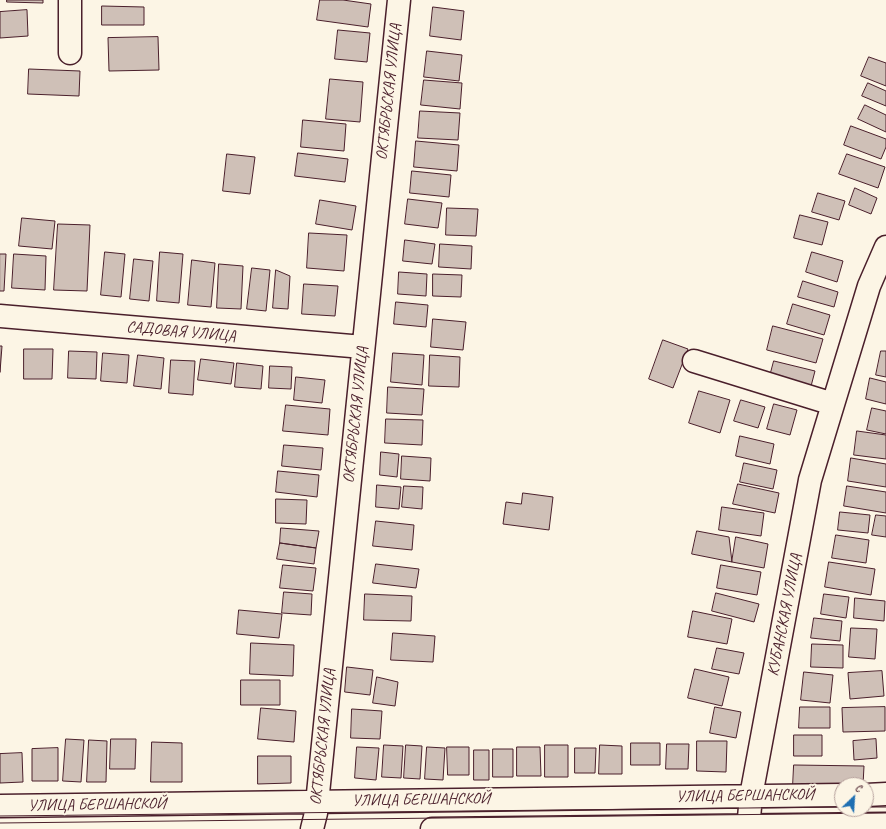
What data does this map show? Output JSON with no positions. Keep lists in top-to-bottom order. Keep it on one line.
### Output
{"streets":{"street":["ОКТЯБРЬСКАЯ УЛИЦА","САДОВАЯ УЛИЦА","КУБАНСКАЯ УЛИЦА","УЛИЦА БЕРШАНСКОЙ"]},"crossings":[["ОКТЯБРЬСКАЯ УЛИЦА","САДОВАЯ УЛИЦА"],["ОКТЯБРЬСКАЯ УЛИЦА","УЛИЦА БЕРШАНСКОЙ"],["КУБАНСКАЯ УЛИЦА","УЛИЦА БЕРШАНСКОЙ"]],"north":"top right"}
